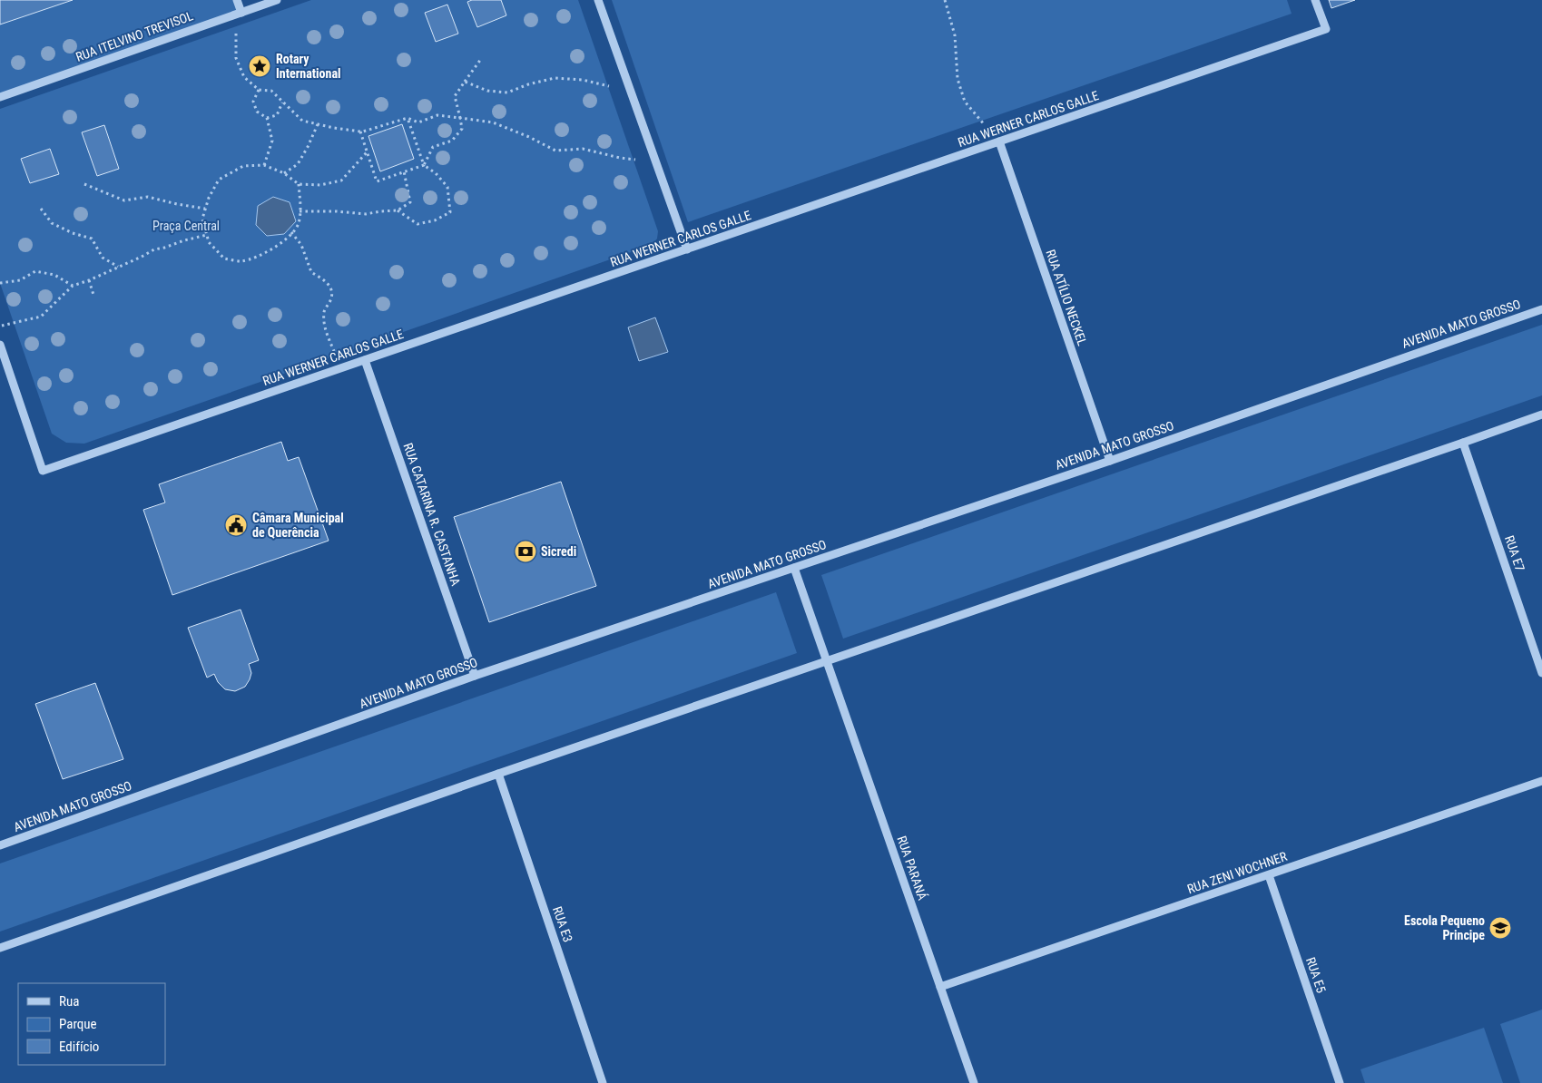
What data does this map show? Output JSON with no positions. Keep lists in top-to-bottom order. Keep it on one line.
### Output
{"streets":{"street":["RUA ITELVINO TREVISOL","RUA WERNER CARLOS GALLE","RUA ATÍLIO NECKEL","AVENIDA MATO GROSSO","RUA CATARINA R. CASTANHA","RUA E7","RUA PARANÁ","RUA ZENI WOCHNER","RUA E3","RUA E5"]},"crossings":[["RUA WERNER CARLOS GALLE","RUA ATÍLIO NECKEL"],["RUA WERNER CARLOS GALLE","RUA CATARINA R. CASTANHA"],["RUA ATÍLIO NECKEL","AVENIDA MATO GROSSO"],["AVENIDA MATO GROSSO","RUA CATARINA R. CASTANHA"],["AVENIDA MATO GROSSO","RUA PARANÁ"],["RUA PARANÁ","RUA ZENI WOCHNER"],["RUA ZENI WOCHNER","RUA E5"]],"parks":["Praça Central"],"places":{"place":["Rotary International"],"public building":["Câmara Municipal de Querência"],"bank":["Sicredi"],"school or university":["Escola Pequeno Principe"]},"legend":["Rua","Parque","Edifício"]}
